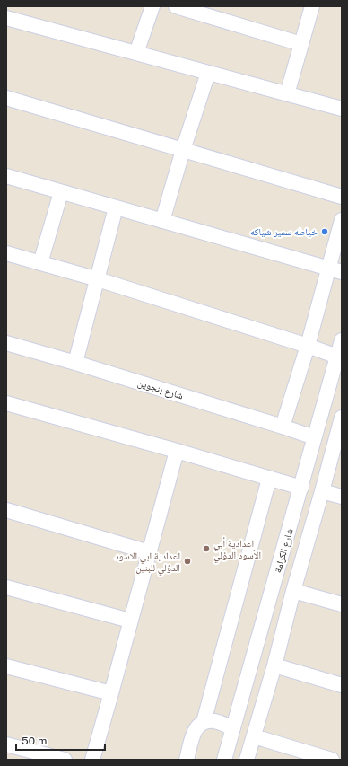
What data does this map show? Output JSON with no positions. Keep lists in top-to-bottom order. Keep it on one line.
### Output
{"streets":{"street":["شارع بنجوين","شارع الكرامة"]},"crossings":[["شارع بنجوين","شارع الكرامة"]],"places":["خياطه سمير شياكه","اعدادية أبي الأسود الدؤلي","اعدادية ابي الاسود الدؤلي للبنين"],"scale_bar":"50 m"}
